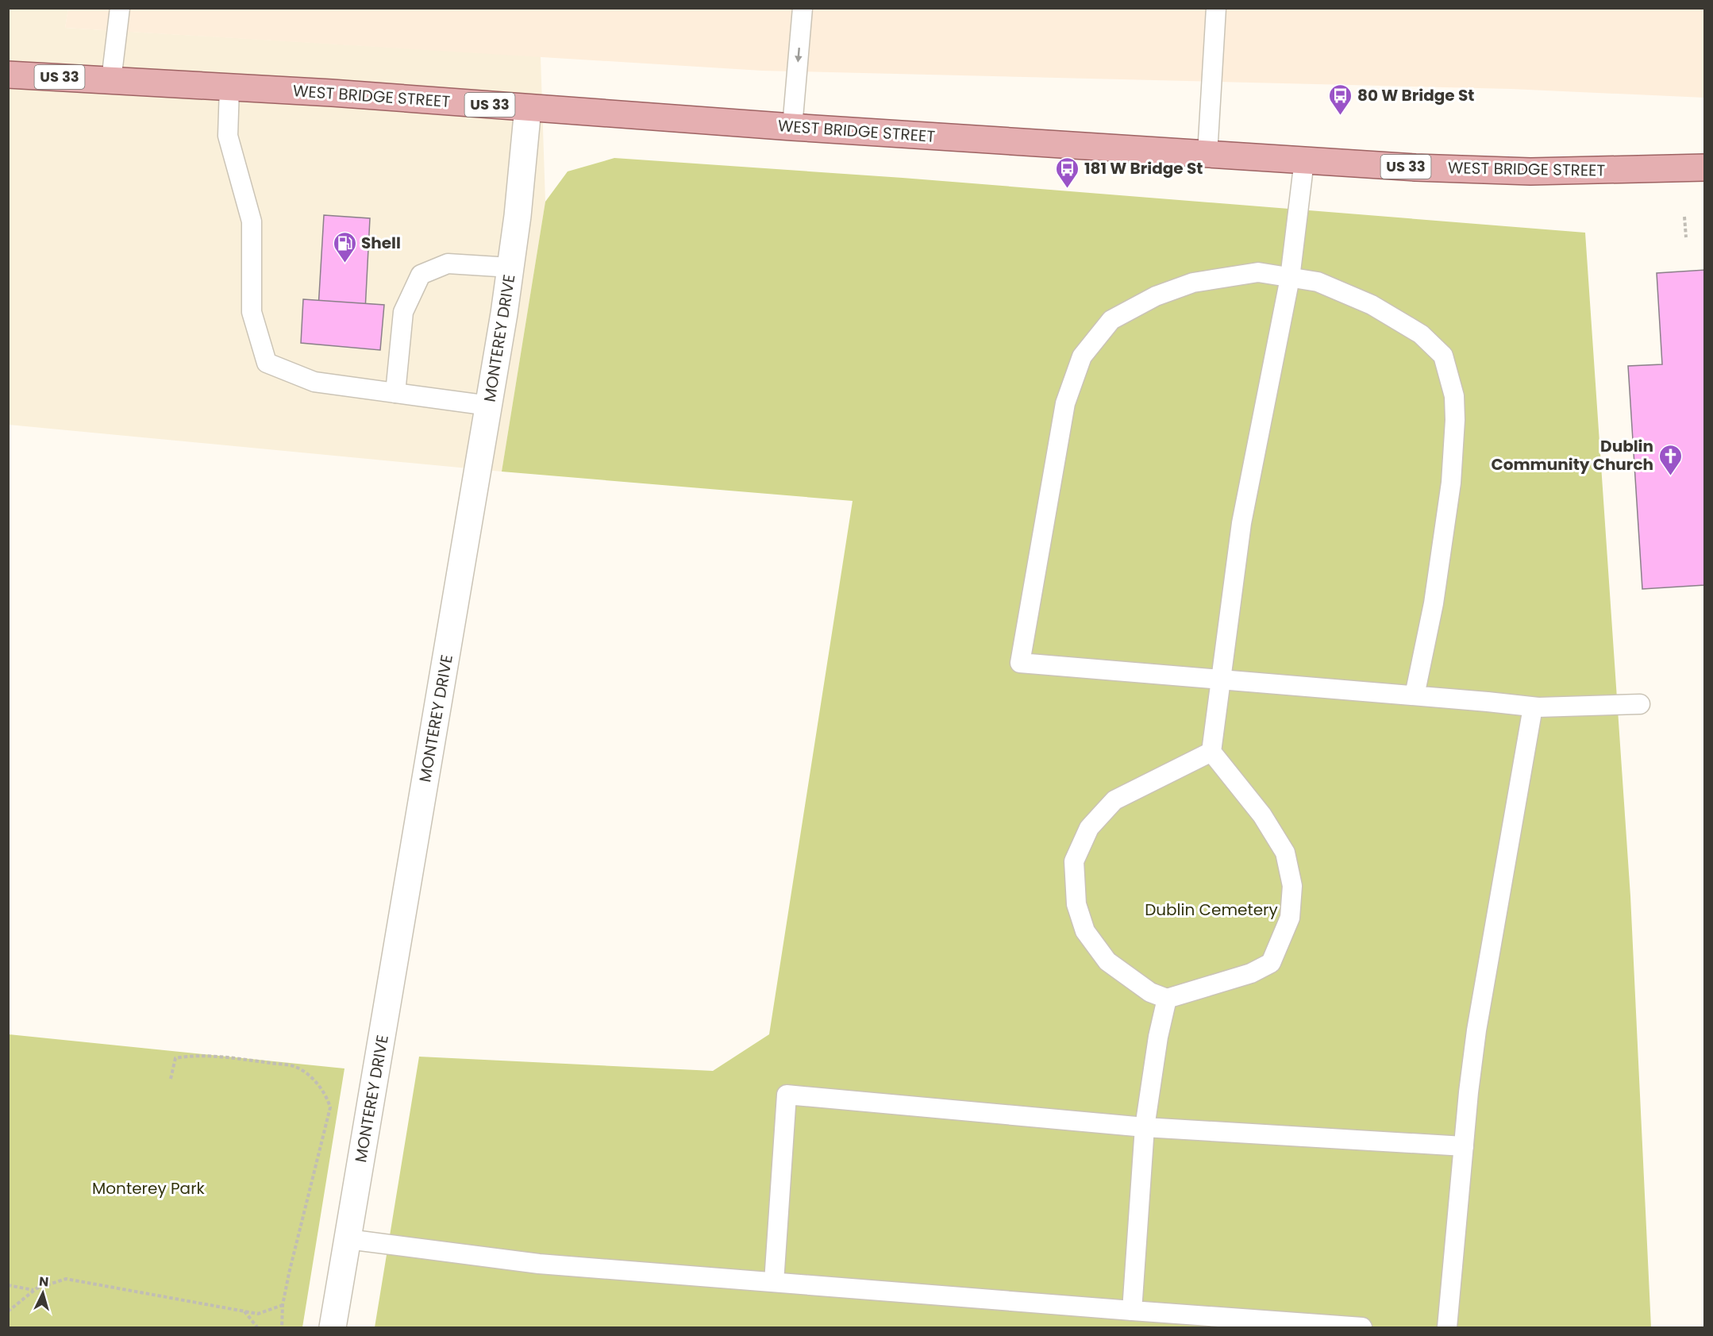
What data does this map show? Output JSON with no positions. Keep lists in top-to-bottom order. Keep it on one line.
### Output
{"streets":{"main road":["US 33","WEST BRIDGE STREET"],"street":["MONTEREY DRIVE"]},"crossings":[["WEST BRIDGE STREET","MONTEREY DRIVE"]],"parks":["Dublin Cemetery","Monterey Park"],"places":{"bus stop":["80 W Bridge St","181 W Bridge St"],"fuel station":["Shell"],"church":["Dublin Community Church"]},"north":"top"}
